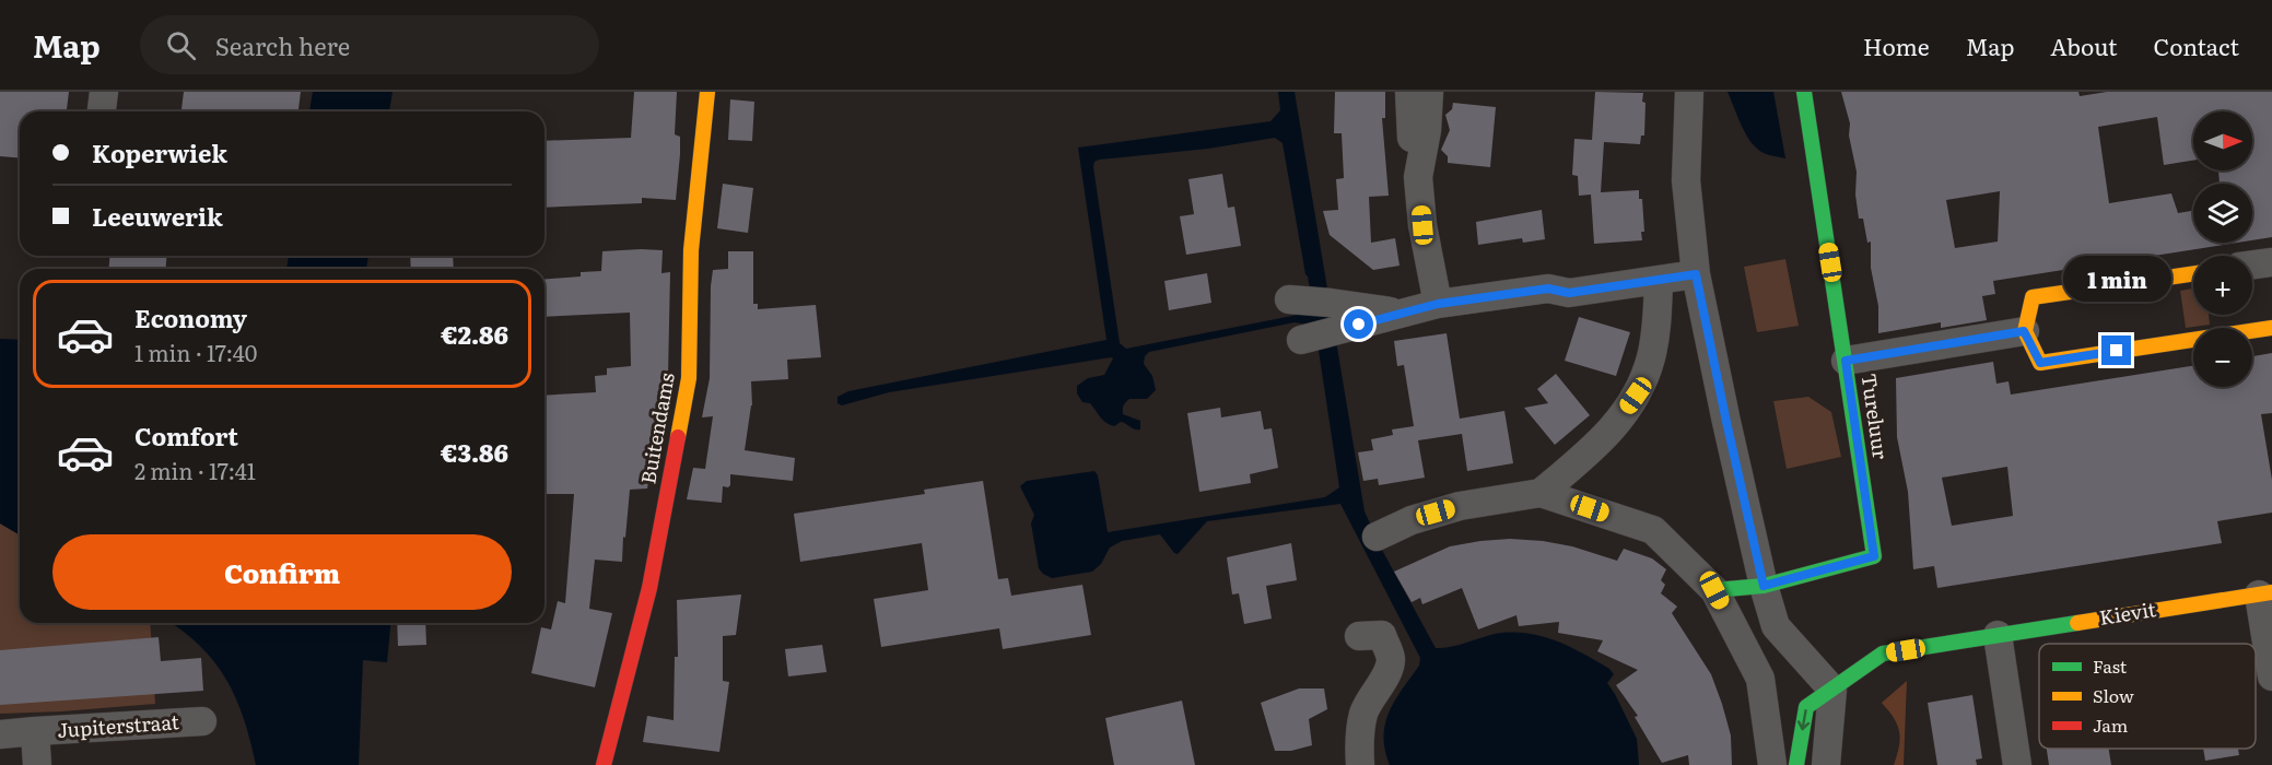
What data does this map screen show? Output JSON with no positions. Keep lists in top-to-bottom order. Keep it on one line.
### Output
{"streets":{"street":["Tureluur","Buitendams","Kievit","Jupiterstraat"]},"legend":["Fast","Slow","Jam"],"north":"right","page":{"header":"Map","search":"Search here","nav":["Home","Map","About","Contact"],"map_buttons":["+","−"],"banner":["Koperwiek","Leeuwerik"],"bubble":"1 min","list":[{"name":"Economy","note":"1 min · 17:40","value":"€2.86"},{"name":"Comfort","note":"2 min · 17:41","value":"€3.86"}],"buttons":"Confirm"}}
